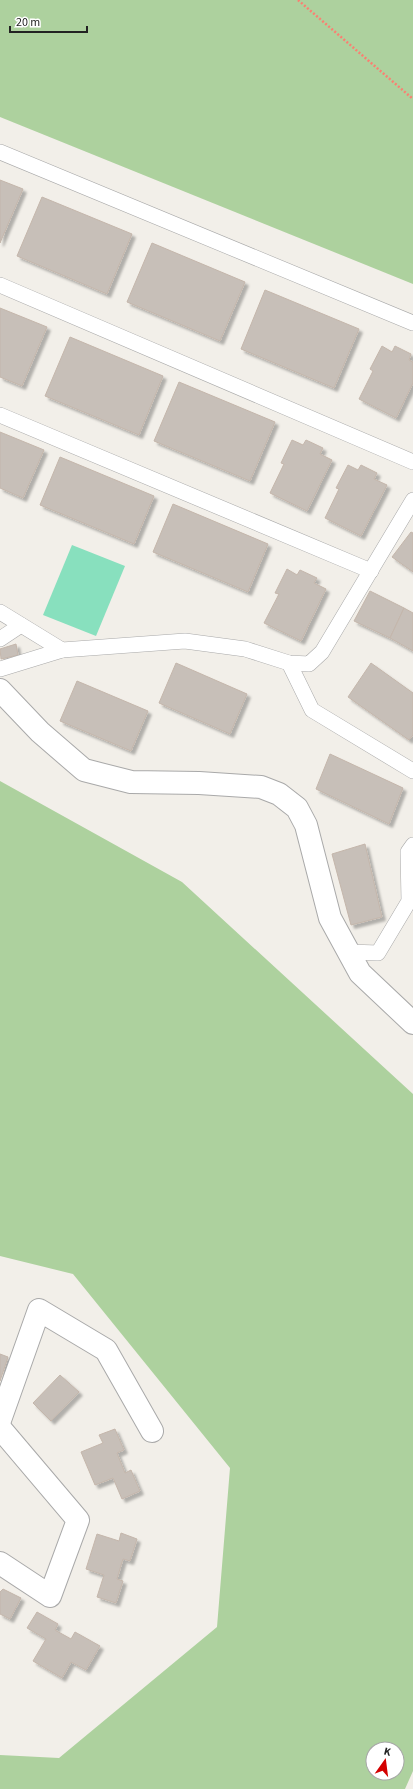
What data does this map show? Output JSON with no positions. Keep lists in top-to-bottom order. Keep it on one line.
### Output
{"scale_bar":"20 m","north":"top"}
